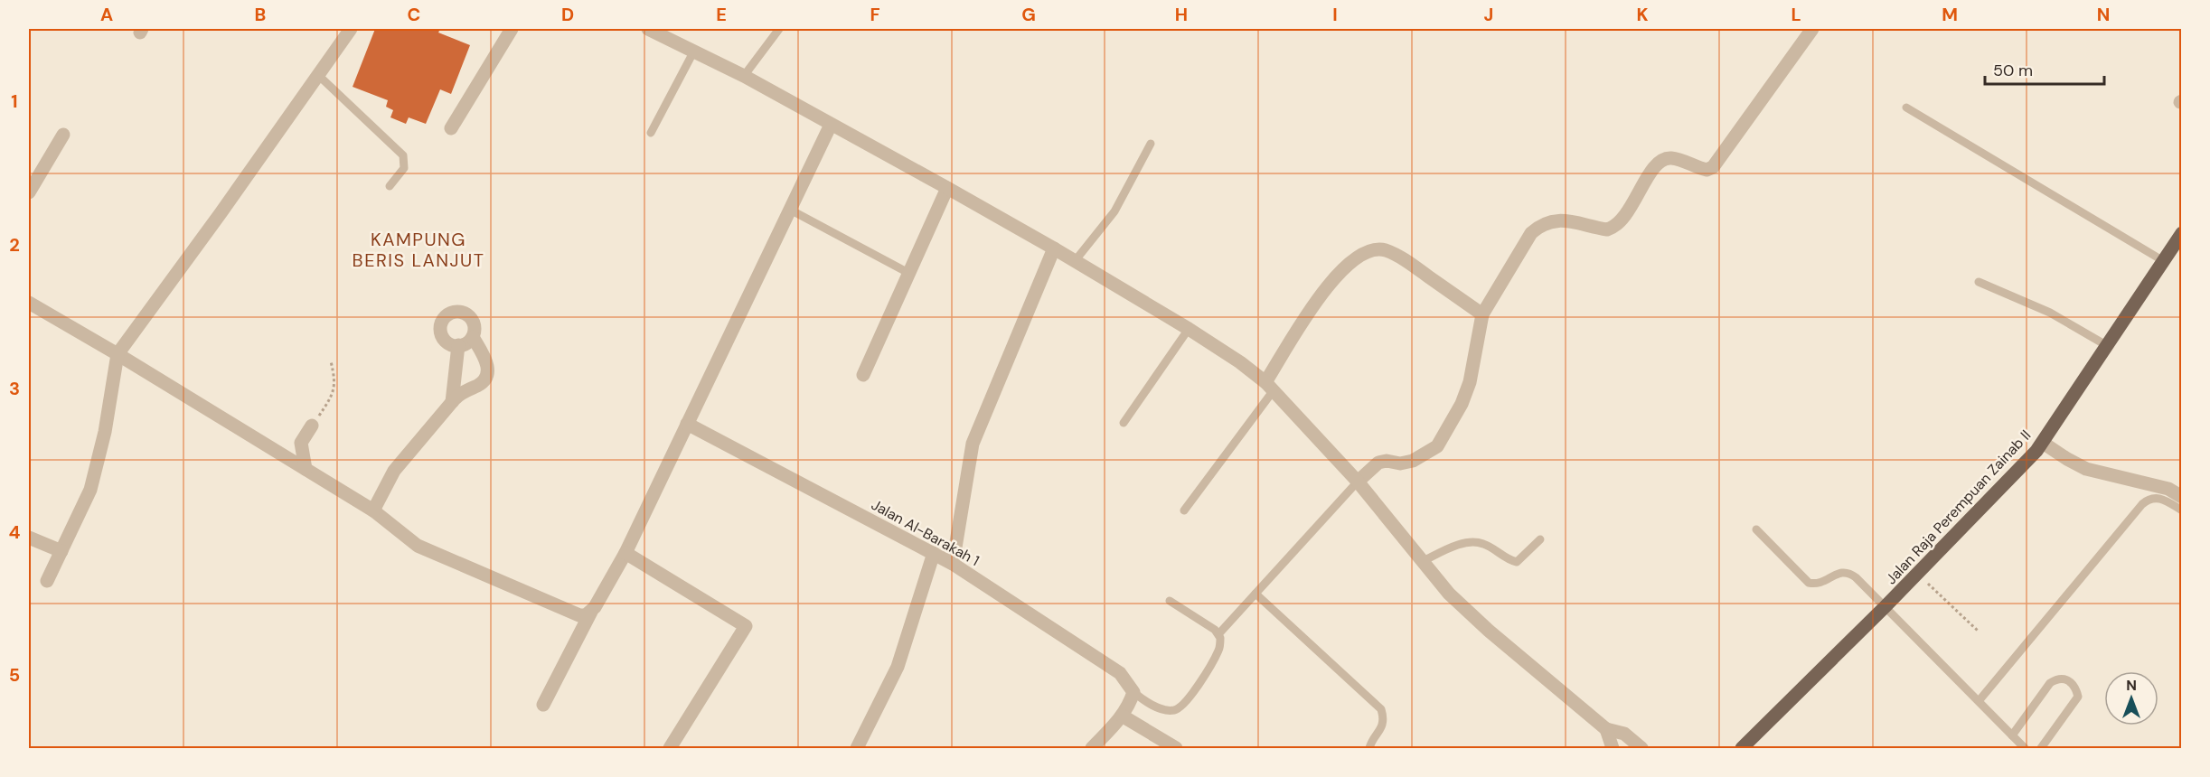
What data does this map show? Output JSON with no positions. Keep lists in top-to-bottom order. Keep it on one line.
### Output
{"streets":{"main road":["Jalan Raja Perempuan Zainab II"],"street":["Jalan Al-Barakah 1"]},"districts":["KAMPUNG BERIS LANJUT"],"scale_bar":"50 m","north":"top","grid":{"columns":["A","B","C","D","E","F","G","H","I","J","K","L","M","N"],"rows":["1","2","3","4","5"]}}
